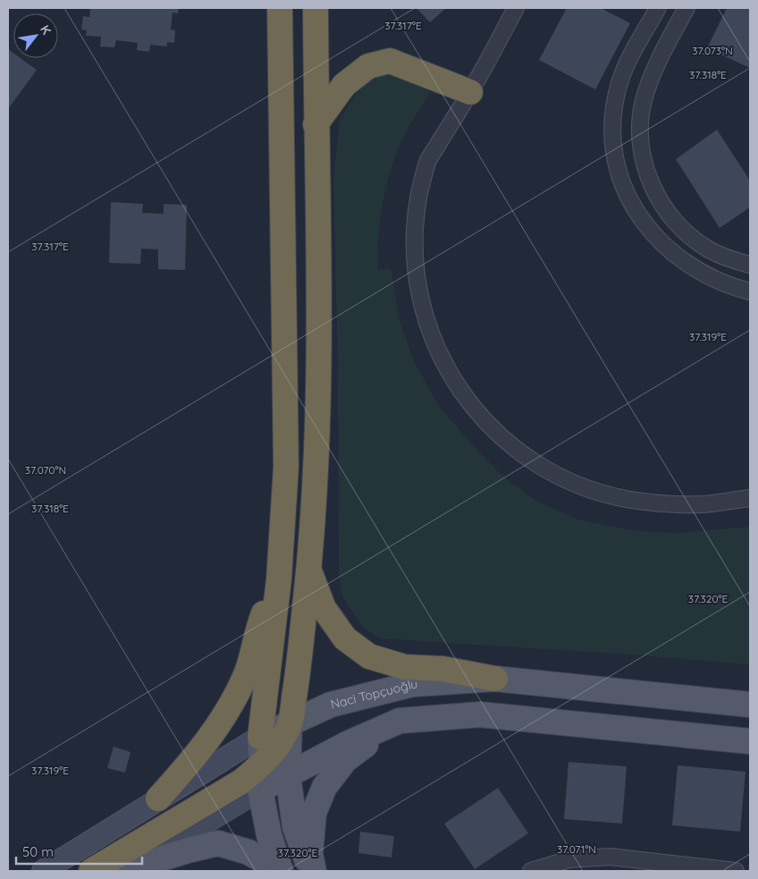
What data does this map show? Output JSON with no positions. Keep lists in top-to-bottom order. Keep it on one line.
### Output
{"streets":{"main road":["Naci Topçuoğlu"]},"scale_bar":"50 m","north":"top right","coordinates":["37.317°E","37.073°N","37.318°E","37.319°E","37.070°N","37.320°E","37.071°N"]}
